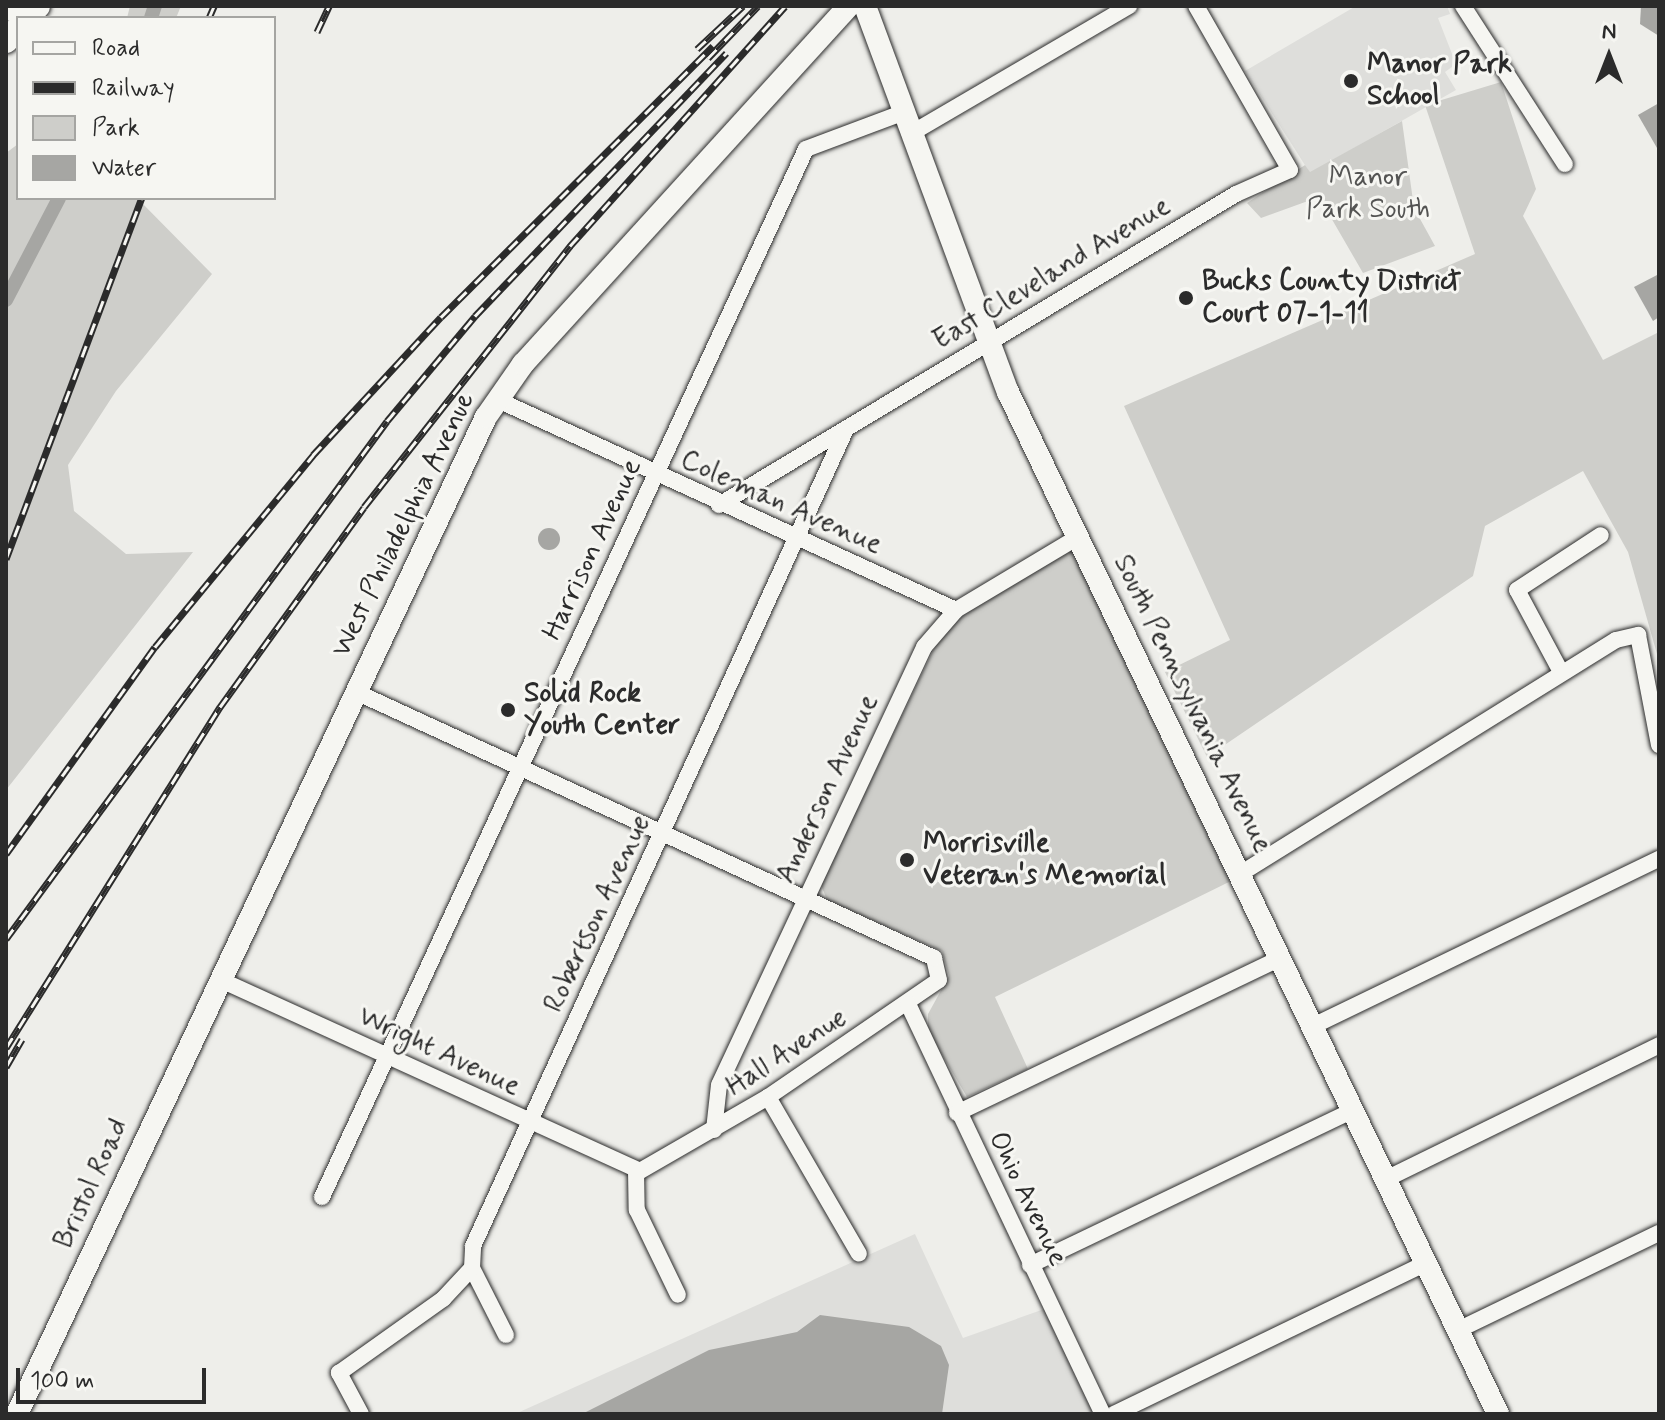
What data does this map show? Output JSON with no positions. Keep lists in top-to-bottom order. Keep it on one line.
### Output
{"streets":{"main road":["West Philadelphia Avenue","South Pennsylvania Avenue","Bristol Road"],"street":["East Cleveland Avenue","Coleman Avenue","Harrison Avenue","Anderson Avenue","Robertson Avenue","Wright Avenue","Hall Avenue","Ohio Avenue"]},"crossings":[["East Cleveland Avenue","Coleman Avenue"],["East Cleveland Avenue","South Pennsylvania Avenue"],["East Cleveland Avenue","Robertson Avenue"],["Coleman Avenue","West Philadelphia Avenue"],["Coleman Avenue","Harrison Avenue"],["Coleman Avenue","Anderson Avenue"],["Coleman Avenue","Robertson Avenue"],["West Philadelphia Avenue","Wright Avenue"],["West Philadelphia Avenue","Bristol Road"],["Harrison Avenue","South Pennsylvania Avenue"],["Harrison Avenue","Wright Avenue"],["South Pennsylvania Avenue","Anderson Avenue"],["Anderson Avenue","Hall Avenue"],["Robertson Avenue","Wright Avenue"],["Wright Avenue","Hall Avenue"],["Wright Avenue","Bristol Road"],["Hall Avenue","Ohio Avenue"]],"parks":["Manor Park South"],"places":["Manor Park School","Bucks County District Court 07-1-11","Solid Rock Youth Center","Morrisville Veteran's Memorial"],"legend":["Road","Railway","Park","Water"],"scale_bar":"100 m","north":"top"}
